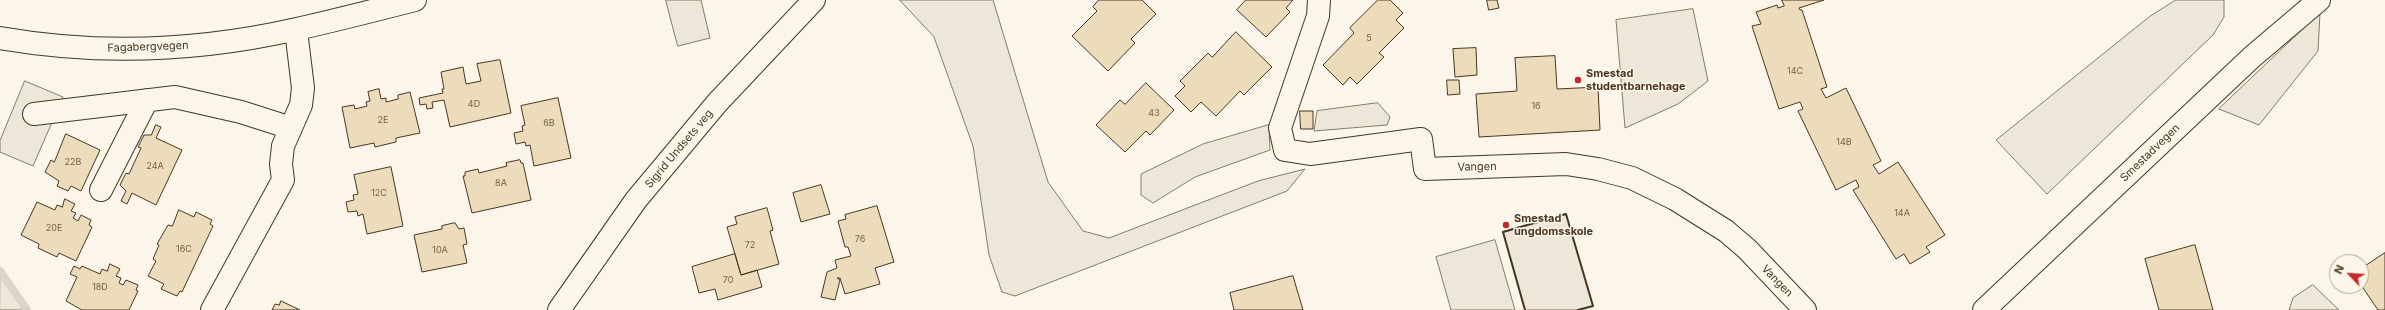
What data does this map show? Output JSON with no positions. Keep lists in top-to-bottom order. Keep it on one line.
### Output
{"streets":{"street":["Fagabergvegen","Sigrid Undsets veg","Smestadvegen","Vangen"]},"places":["Smestad studentbarnehage","Smestad ungdomsskole"],"house_numbers":["5","14C","4D","16","43","2E","6B","14B","22B","24A","8A","12C","14A","20E","76","72","16C","10A","70","18D"],"north":"top left"}
